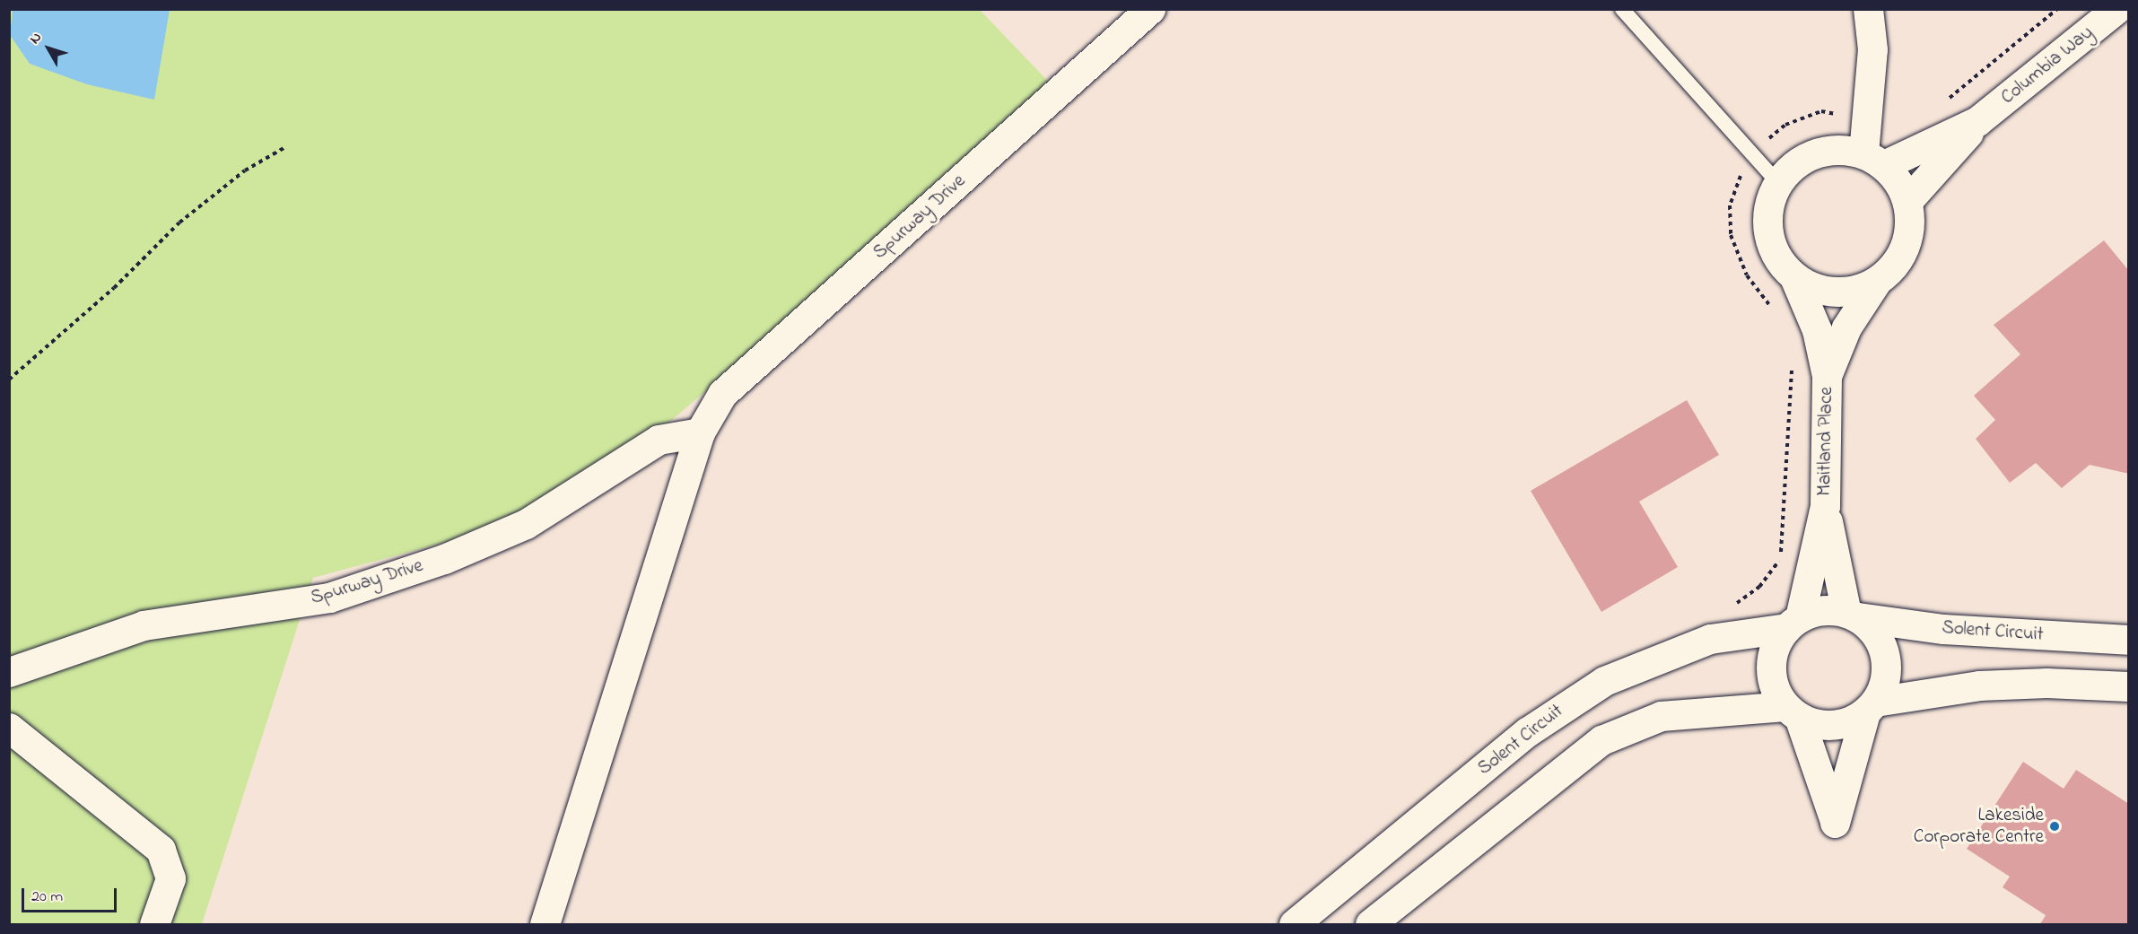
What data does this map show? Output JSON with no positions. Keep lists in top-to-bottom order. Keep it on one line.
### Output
{"streets":{"street":["Columbia Way","Spurway Drive","Maitland Place","Solent Circuit"]},"crossings":[["Columbia Way","Maitland Place"],["Maitland Place","Solent Circuit"]],"places":["Lakeside Corporate Centre"],"scale_bar":"20 m","north":"top left"}
